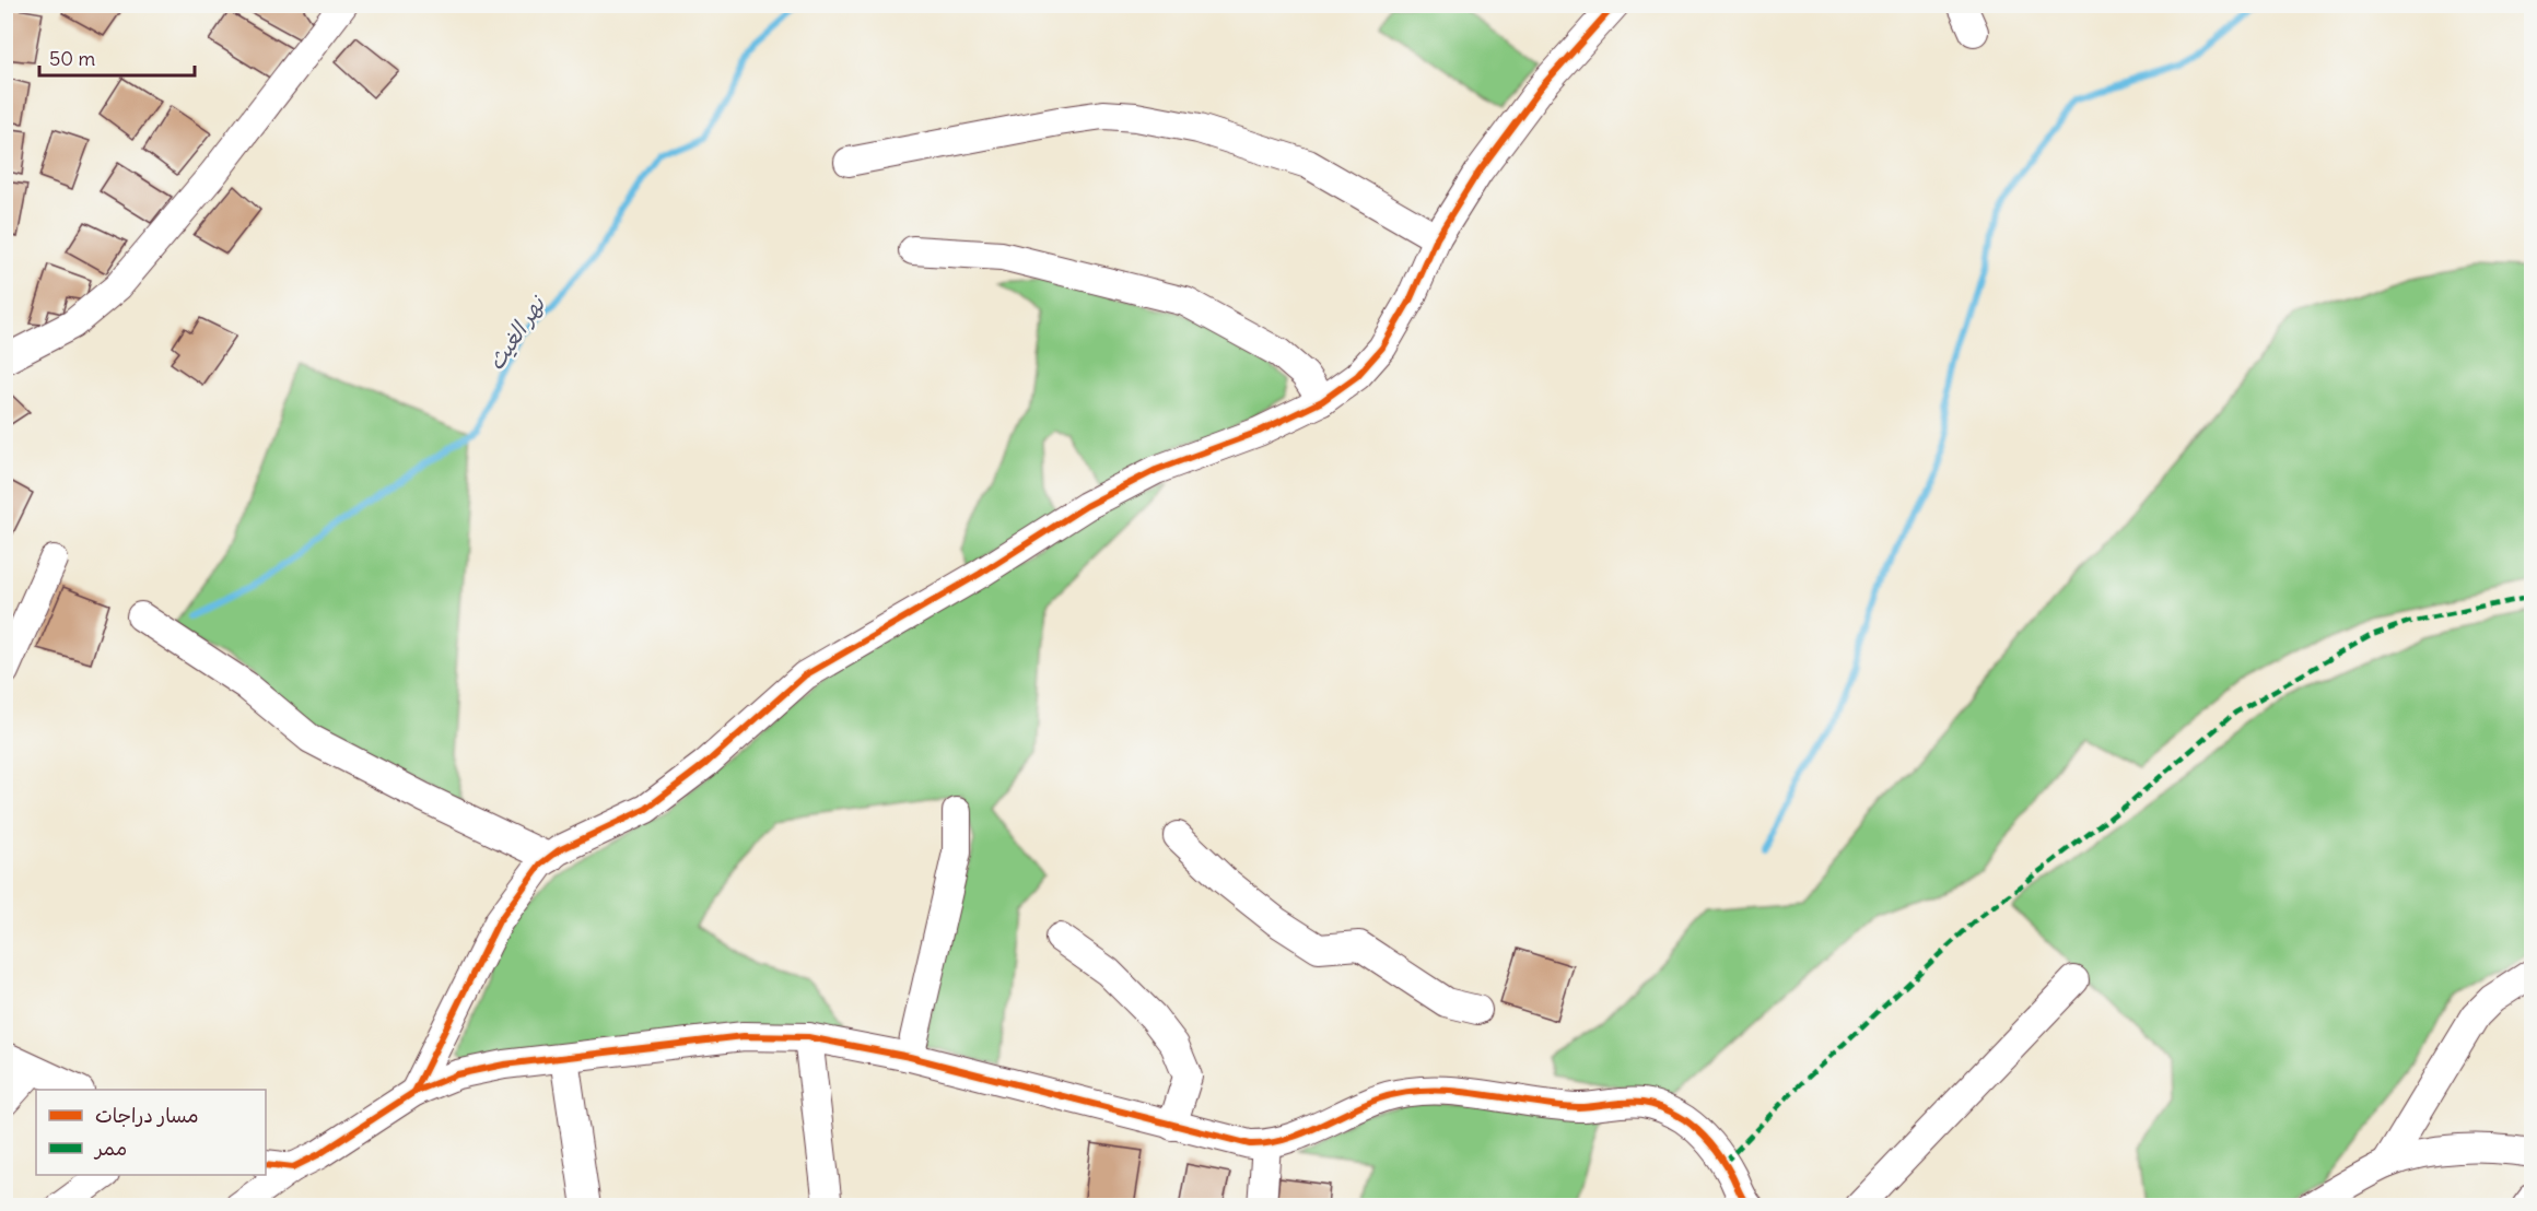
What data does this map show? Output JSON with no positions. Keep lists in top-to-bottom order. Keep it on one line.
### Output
{"water":["نهر الغيث"],"legend":["مسار دراجات","ممر"],"scale_bar":"50 m"}
